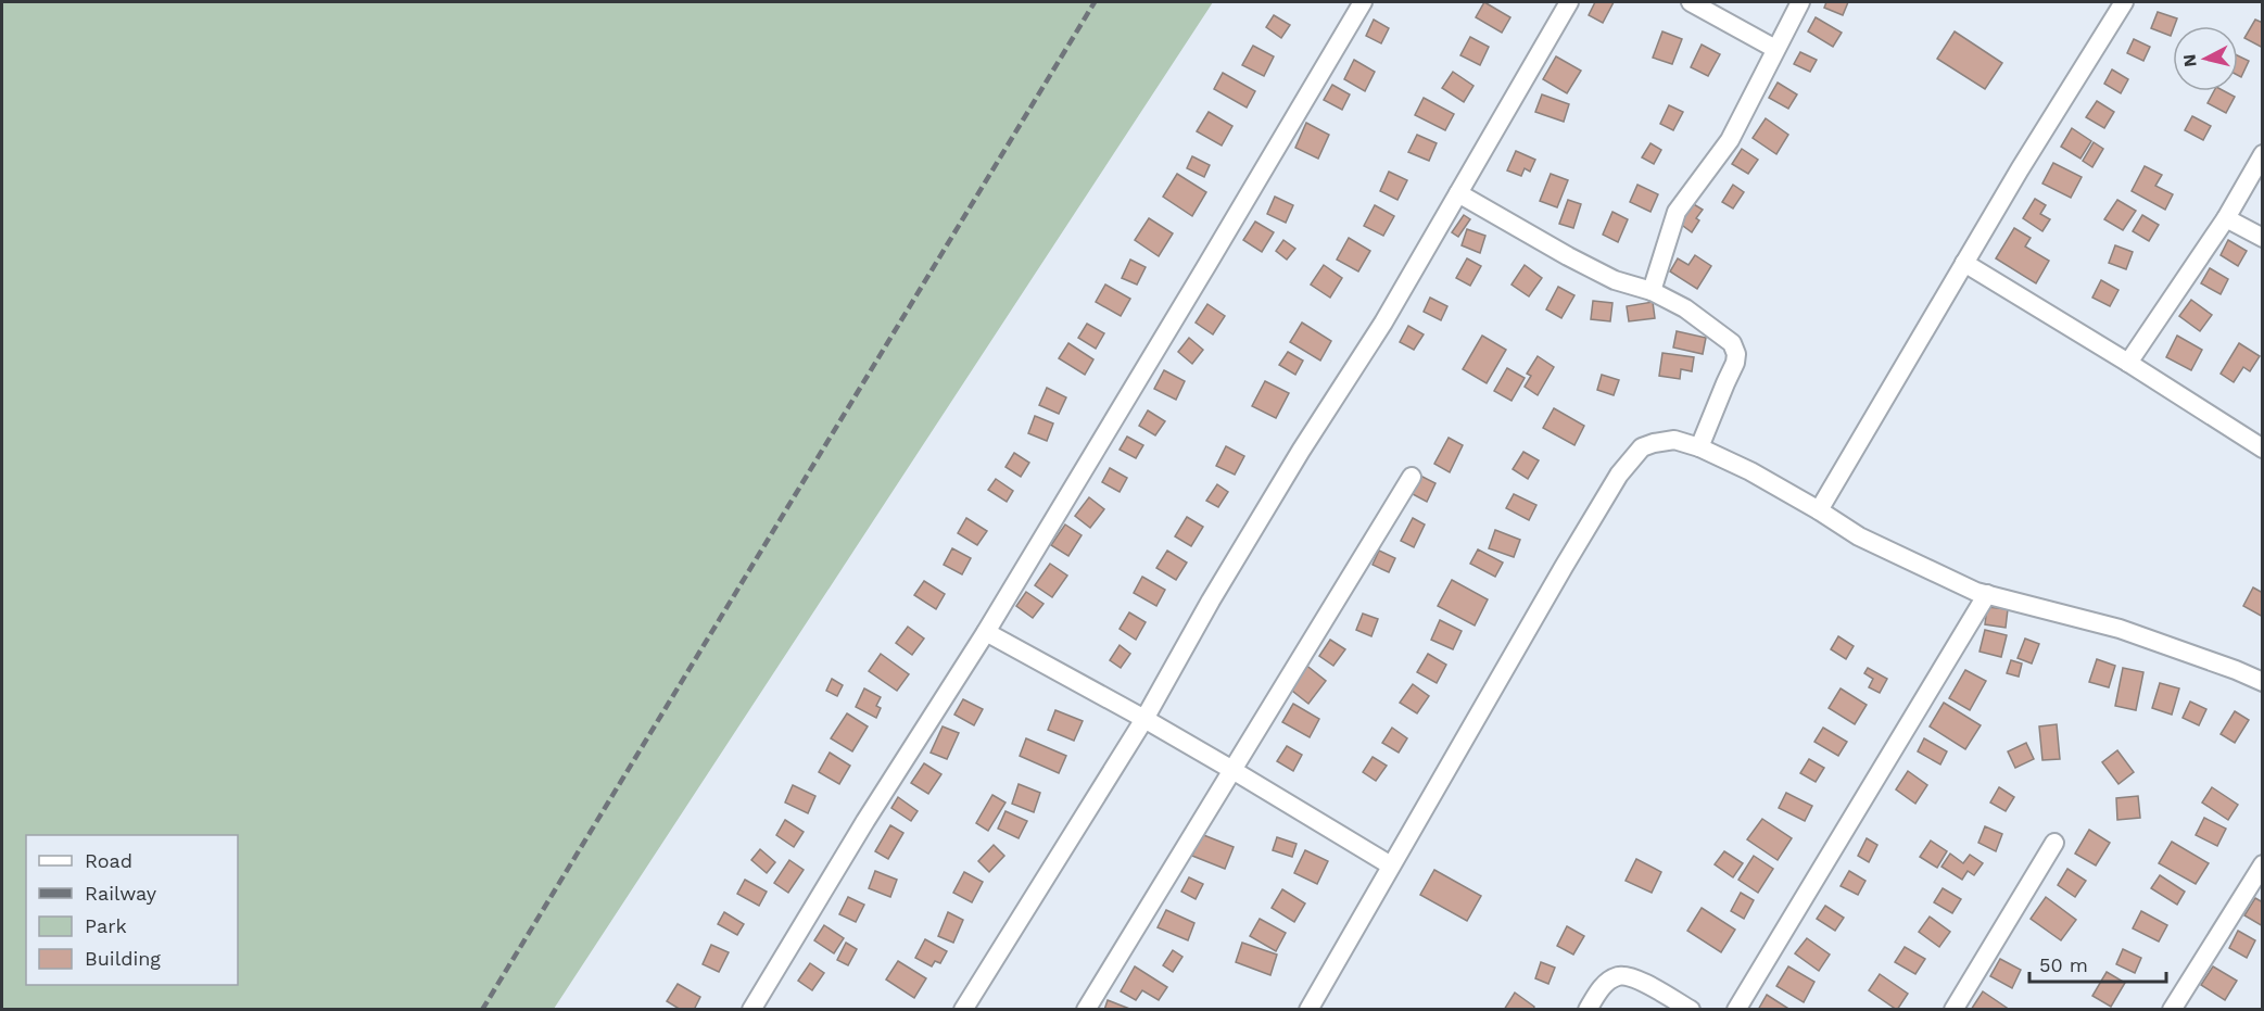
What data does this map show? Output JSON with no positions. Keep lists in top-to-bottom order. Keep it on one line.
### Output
{"legend":["Road","Railway","Park","Building"],"scale_bar":"50 m","north":"left"}
